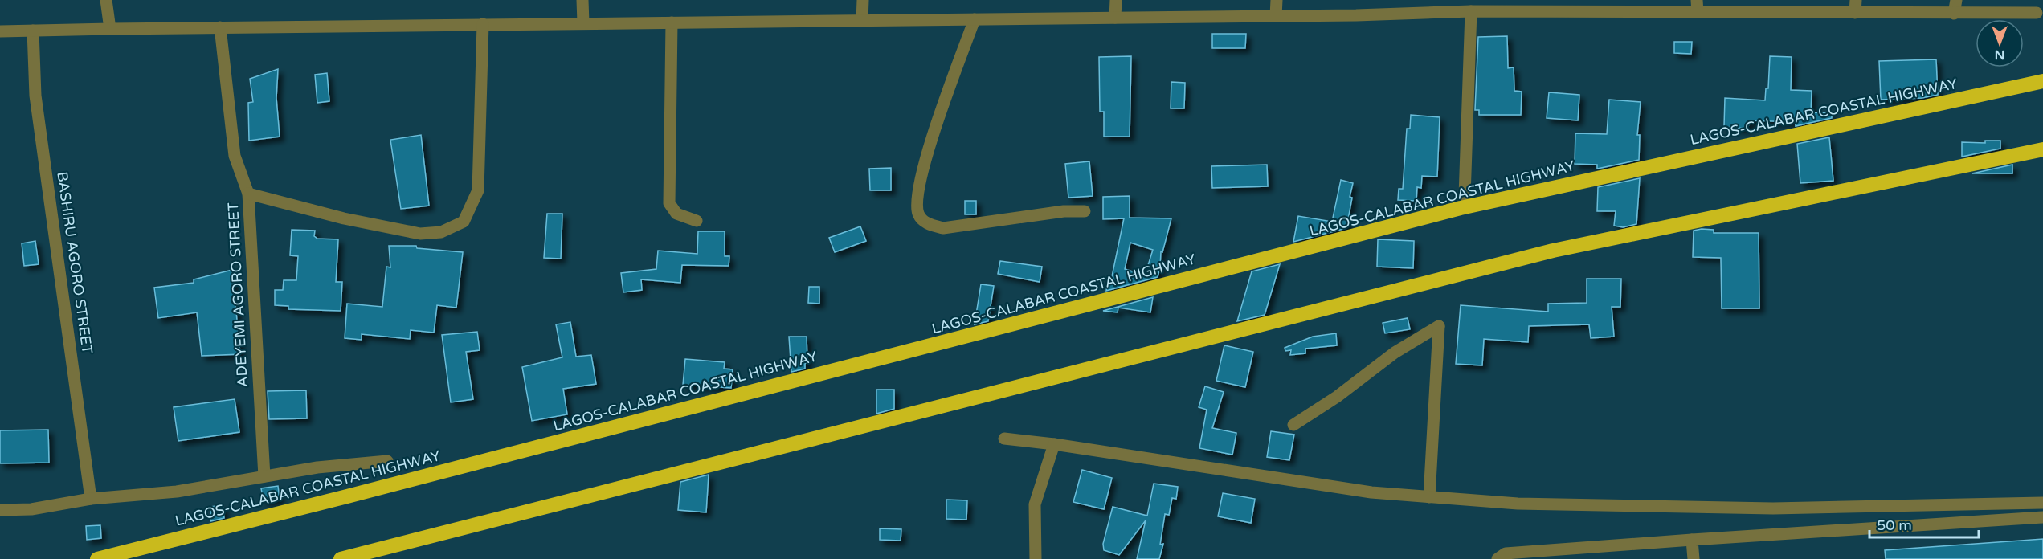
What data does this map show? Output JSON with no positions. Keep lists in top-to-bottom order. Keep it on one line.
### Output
{"streets":{"highway":["LAGOS-CALABAR COASTAL HIGHWAY"],"street":["BASHIRU AGORO STREET","ADEYEMI AGORO STREET"]},"scale_bar":"50 m","north":"bottom"}
